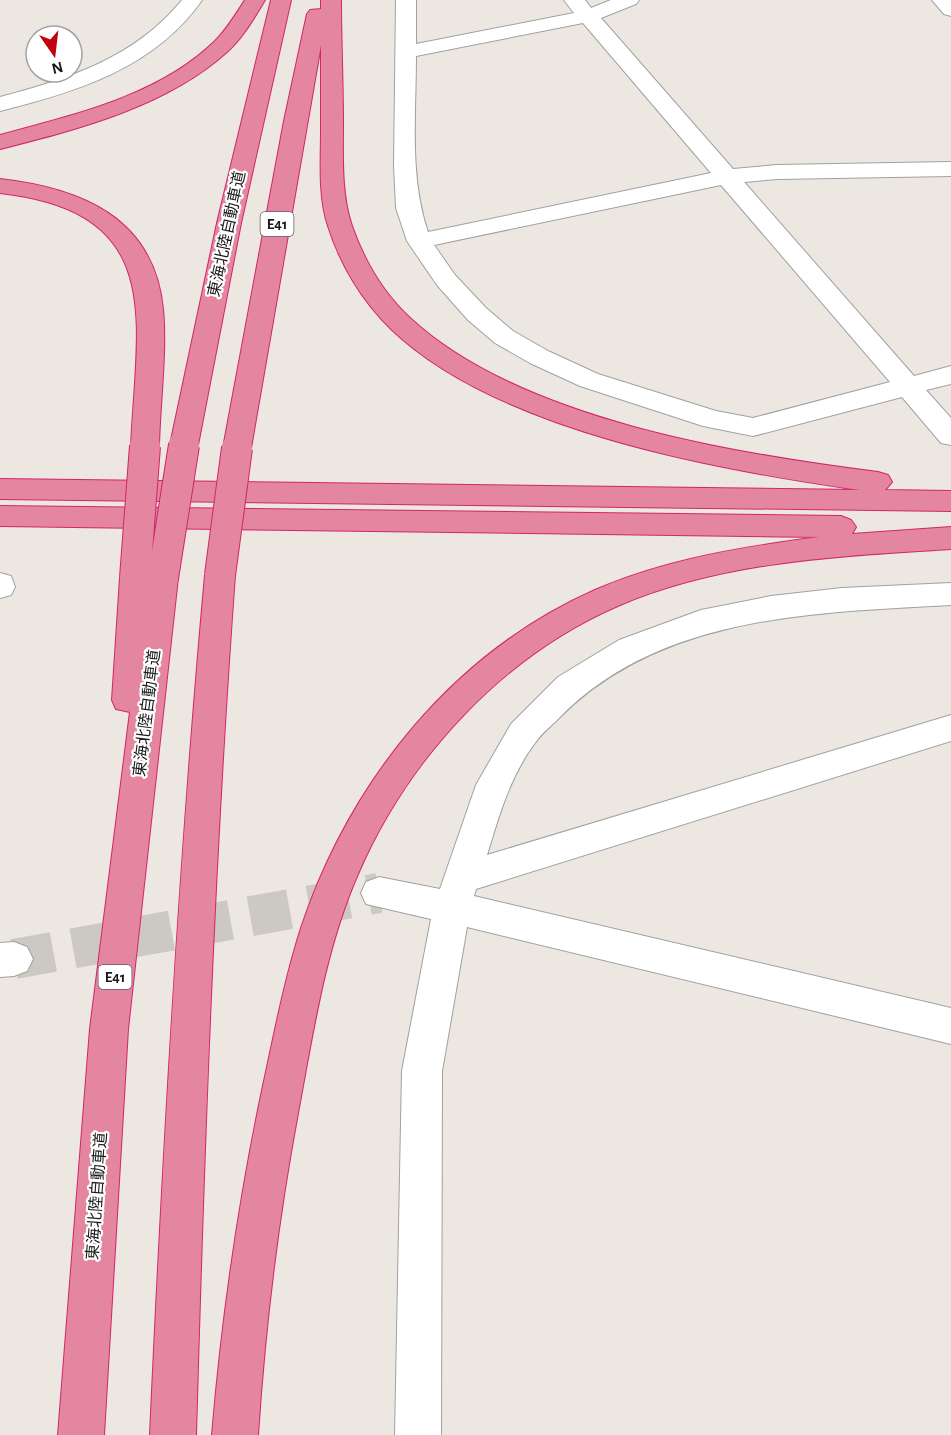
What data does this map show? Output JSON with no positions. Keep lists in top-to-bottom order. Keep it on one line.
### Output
{"streets":{"highway":["E41","東海北陸自動車道"]},"north":"bottom"}
